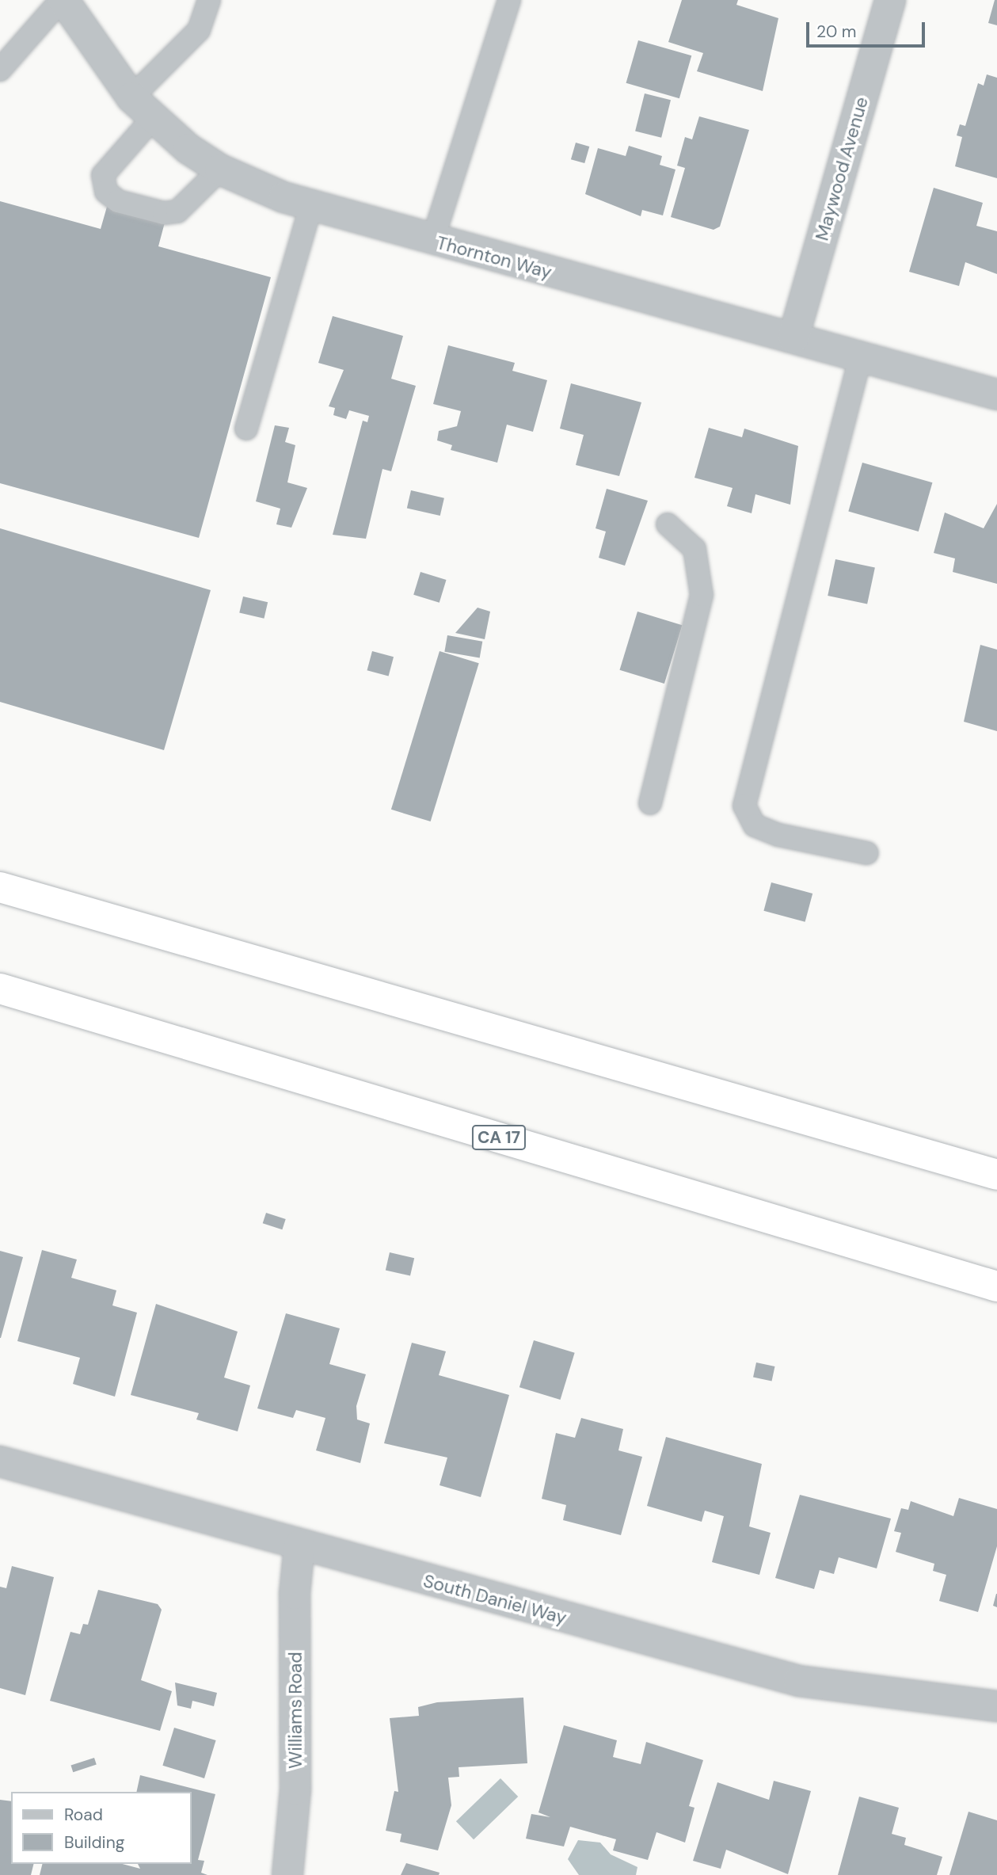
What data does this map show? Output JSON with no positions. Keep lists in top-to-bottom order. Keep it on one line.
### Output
{"streets":{"highway":["CA 17"],"street":["Maywood Avenue","Thornton Way","South Daniel Way","Williams Road"]},"crossings":[["Maywood Avenue","Thornton Way"],["South Daniel Way","Williams Road"]],"legend":["Road","Building"],"scale_bar":"20 m"}
